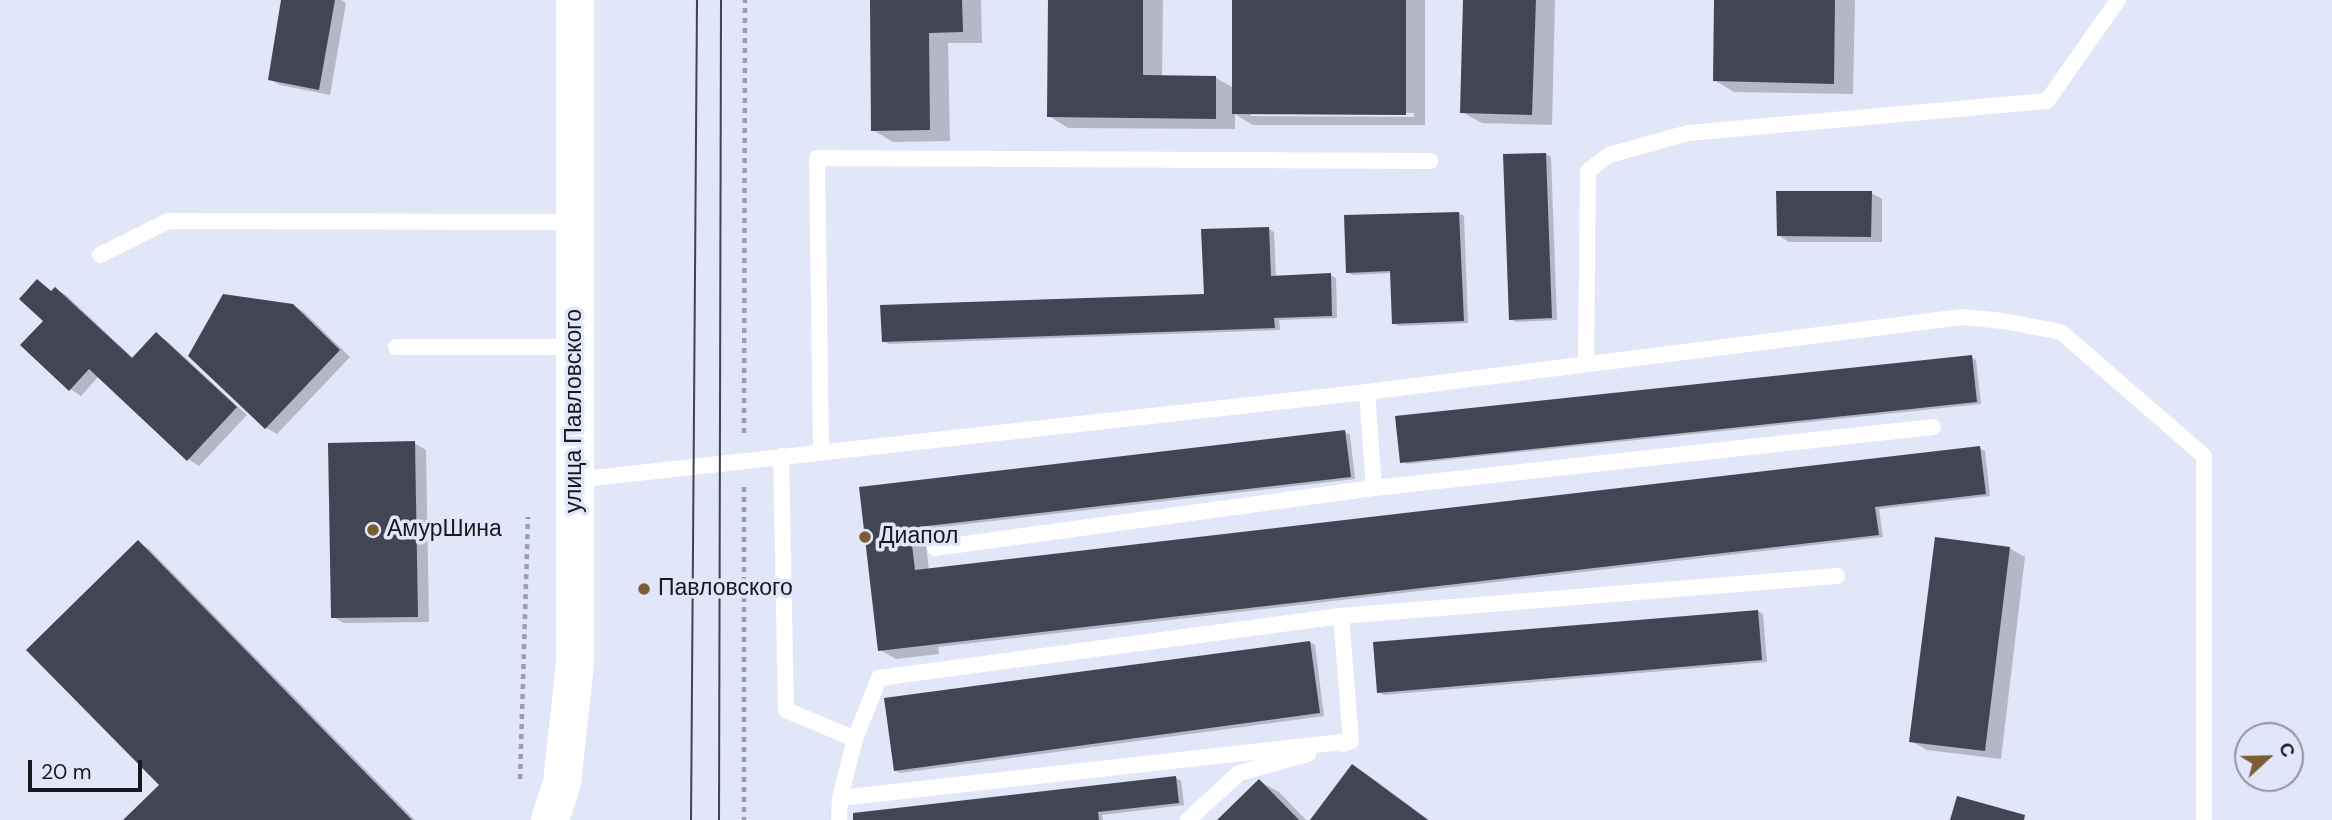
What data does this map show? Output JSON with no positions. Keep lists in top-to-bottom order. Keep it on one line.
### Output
{"streets":{"street":["улица Павловского"]},"places":["АмурШина","Диапол","Павловского"],"scale_bar":"20 m","north":"right"}
